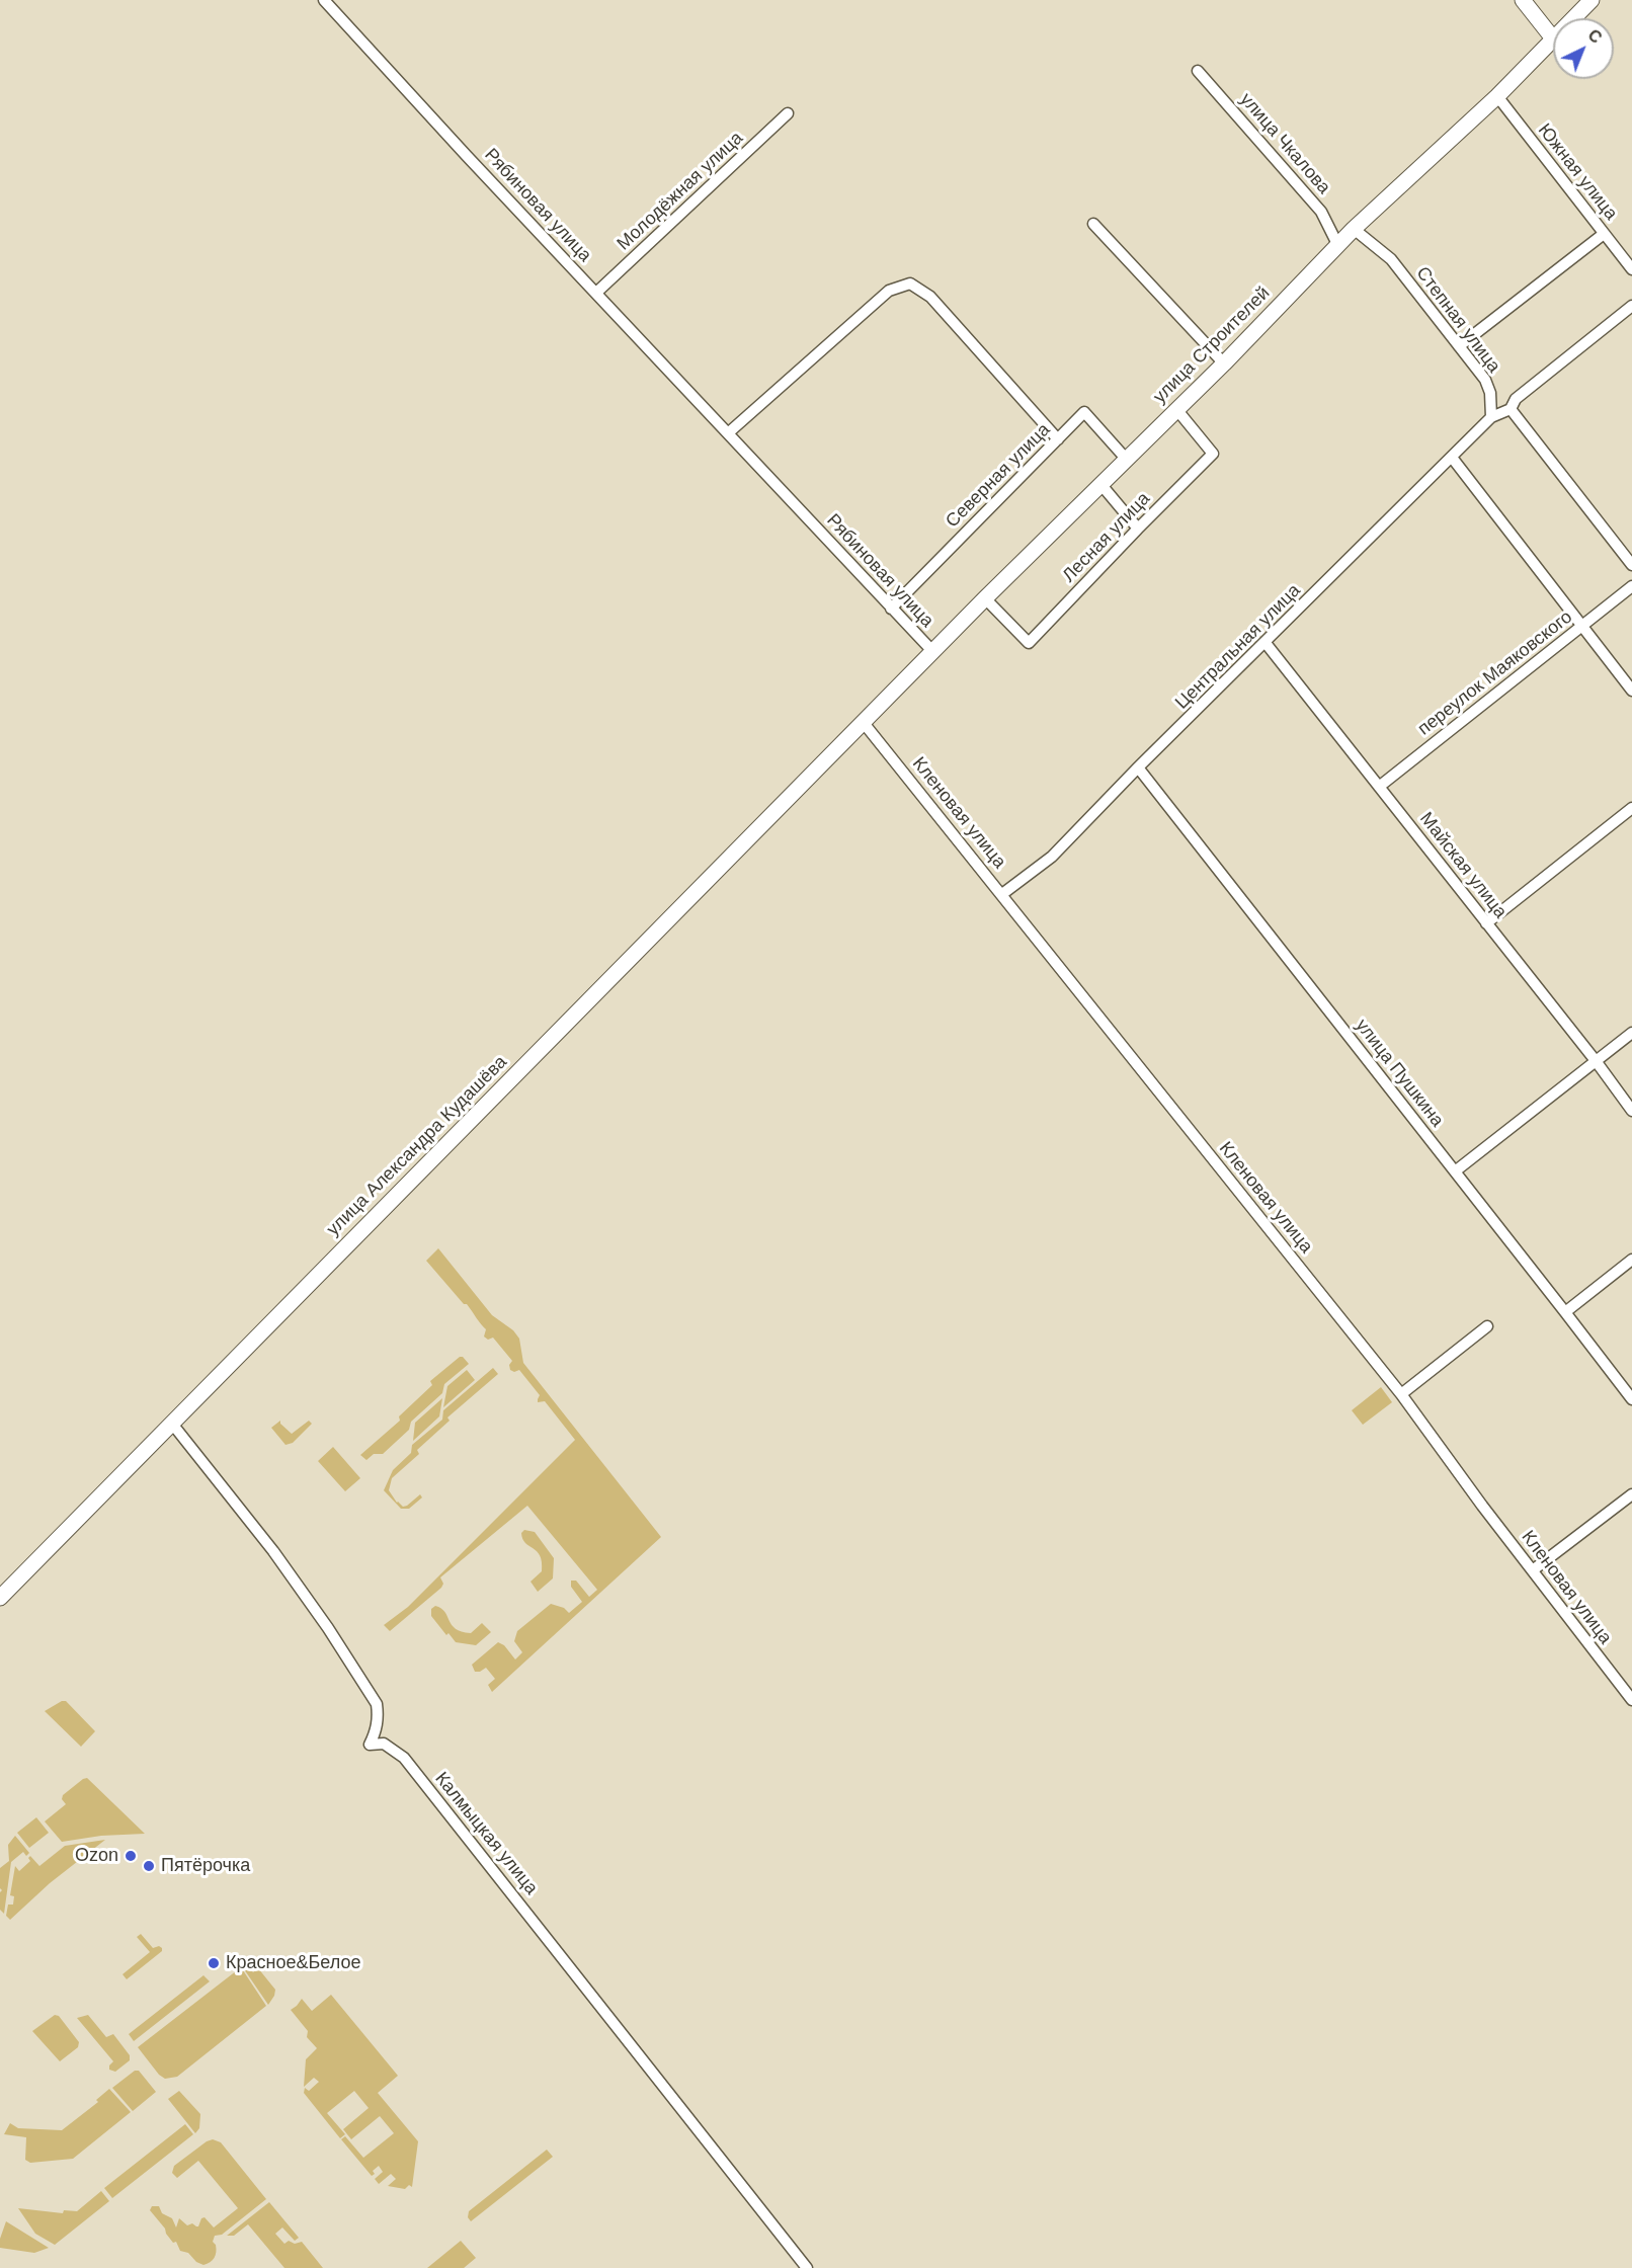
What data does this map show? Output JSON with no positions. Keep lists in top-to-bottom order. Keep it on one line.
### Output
{"streets":{"main road":["улица Строителей","улица Александра Кудашёва"],"street":["улица Чкалова","Южная улица","Молодёжная улица","Рябиновая улица","Степная улица","Северная улица","Лесная улица","Центральная улица","переулок Маяковского","Кленовая улица","Майская улица","улица Пушкина","Калмыцкая улица"]},"crossings":[["улица Чкалова","улица Строителей"],["Южная улица","улица Строителей"],["Молодёжная улица","Рябиновая улица"],["Рябиновая улица","улица Строителей"],["Рябиновая улица","Северная улица"],["Степная улица","улица Строителей"],["Степная улица","Центральная улица"],["улица Строителей","Северная улица"],["улица Строителей","Лесная улица"],["улица Строителей","Кленовая улица"],["улица Строителей","улица Александра Кудашёва"],["Центральная улица","Кленовая улица"],["Центральная улица","Майская улица"],["Центральная улица","улица Пушкина"],["переулок Маяковского","Майская улица"],["Кленовая улица","улица Александра Кудашёва"],["улица Александра Кудашёва","Калмыцкая улица"]],"places":["Ozon","Пятёрочка","Красное&Белое"],"north":"top right"}
